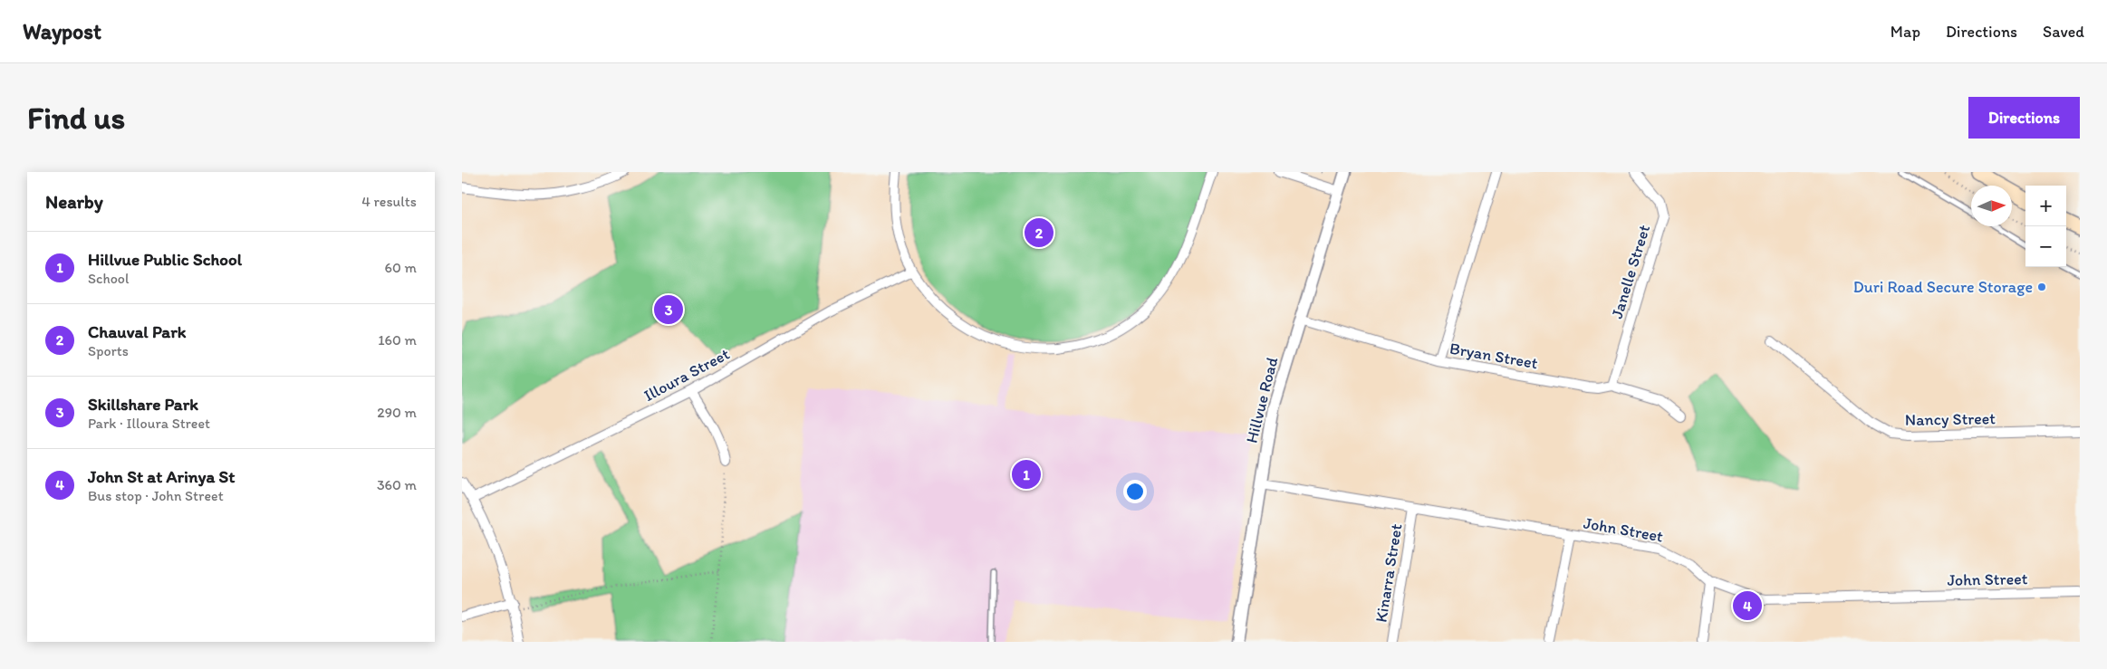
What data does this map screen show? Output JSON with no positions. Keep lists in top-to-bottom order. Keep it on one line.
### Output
{"streets":{"street":["Janelle Street","Bryan Street","Illoura Street","Hillvue Road","Nancy Street","John Street","Kinarra Street"]},"crossings":[["Janelle Street","Bryan Street"],["Bryan Street","Hillvue Road"],["Hillvue Road","John Street"],["John Street","Kinarra Street"]],"places":["Duri Road Secure Storage"],"north":"right","page":{"header":"Waypost","nav":["Map","Directions","Saved"],"buttons":"Directions","title":"Find us","heading":["Nearby","4 results"],"map_buttons":["+","−"],"pins":["2","3","1","4"],"list":[{"mark":"1","name":"Hillvue Public School","note":"School","value":"60 m"},{"mark":"2","name":"Chauval Park","note":"Sports","value":"160 m"},{"mark":"3","name":"Skillshare Park","note":"Park · Illoura Street","value":"290 m"},{"mark":"4","name":"John St at Arinya St","note":"Bus stop · John Street","value":"360 m"}]}}
